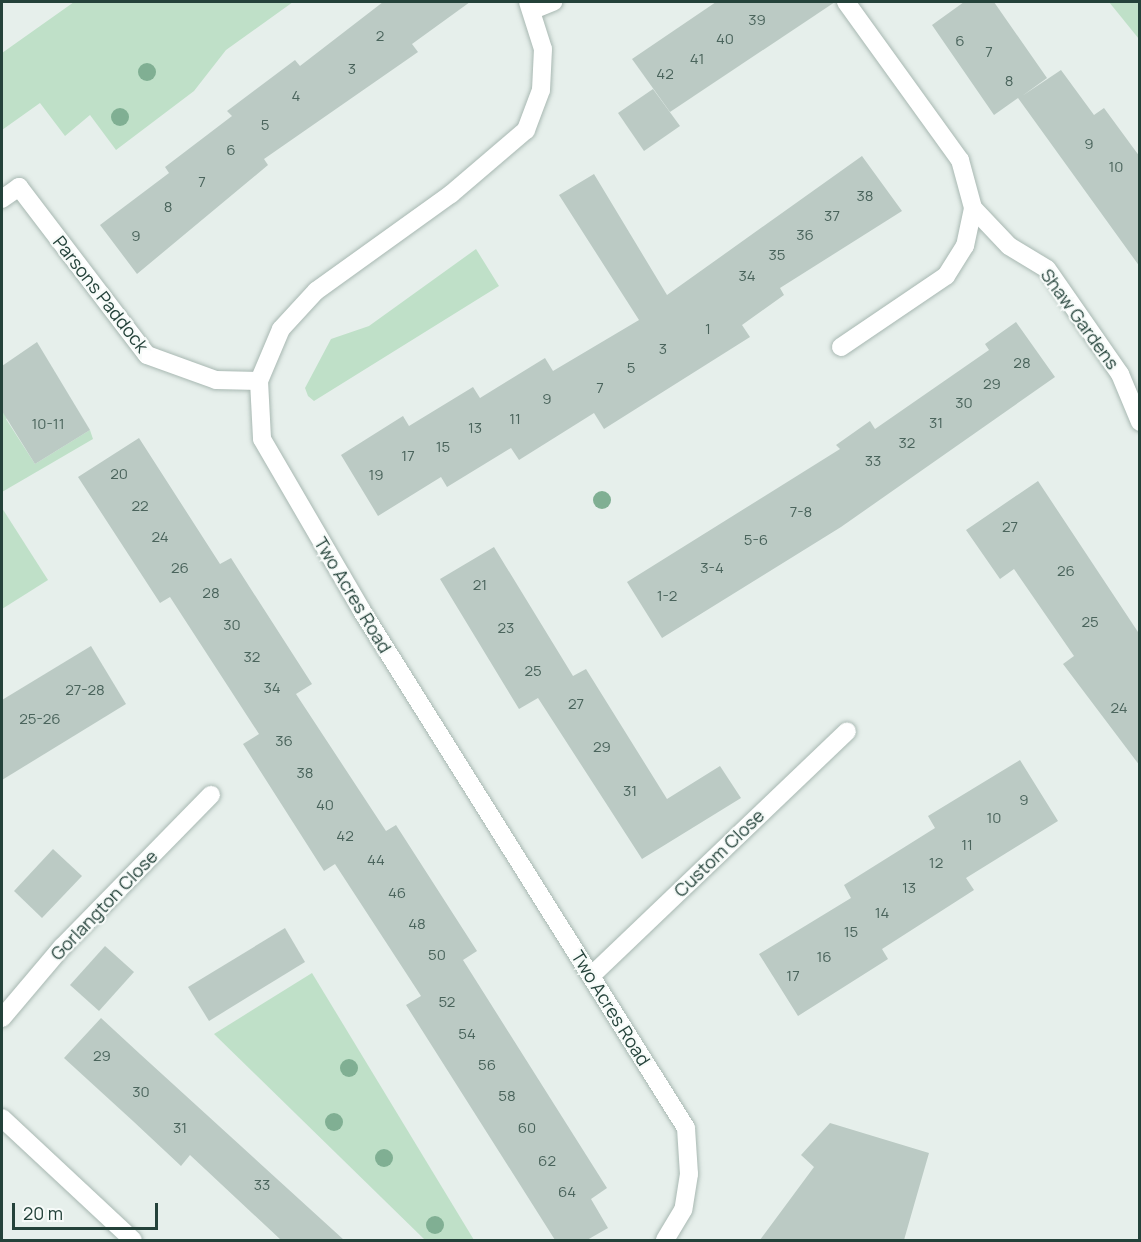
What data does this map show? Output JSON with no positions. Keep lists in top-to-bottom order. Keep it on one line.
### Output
{"streets":{"street":["Parsons Paddock","Shaw Gardens","Two Acres Road","Custom Close","Gorlangton Close"]},"crossings":[["Parsons Paddock","Two Acres Road"],["Two Acres Road","Custom Close"]],"house_numbers":["39","2","40","6","7","41","3","42","8","4","5","9","6","10","7","38","8","37","36","9","35","34","1","3","28","5","29","7","9","30","11","31","10-11","13","32","15","17","33","20","19","22","7-8","27","24","5-6","26","3-4","26","21","28","1-2","25","30","23","32","25","34","27-28","27","24","25-26","36","29","38","31","9","40","10","42","11","44","12","13","46","14","48","15","50","16","17","52","54","29","56","30","58","31","60","62","33","64"],"scale_bar":"20 m"}
